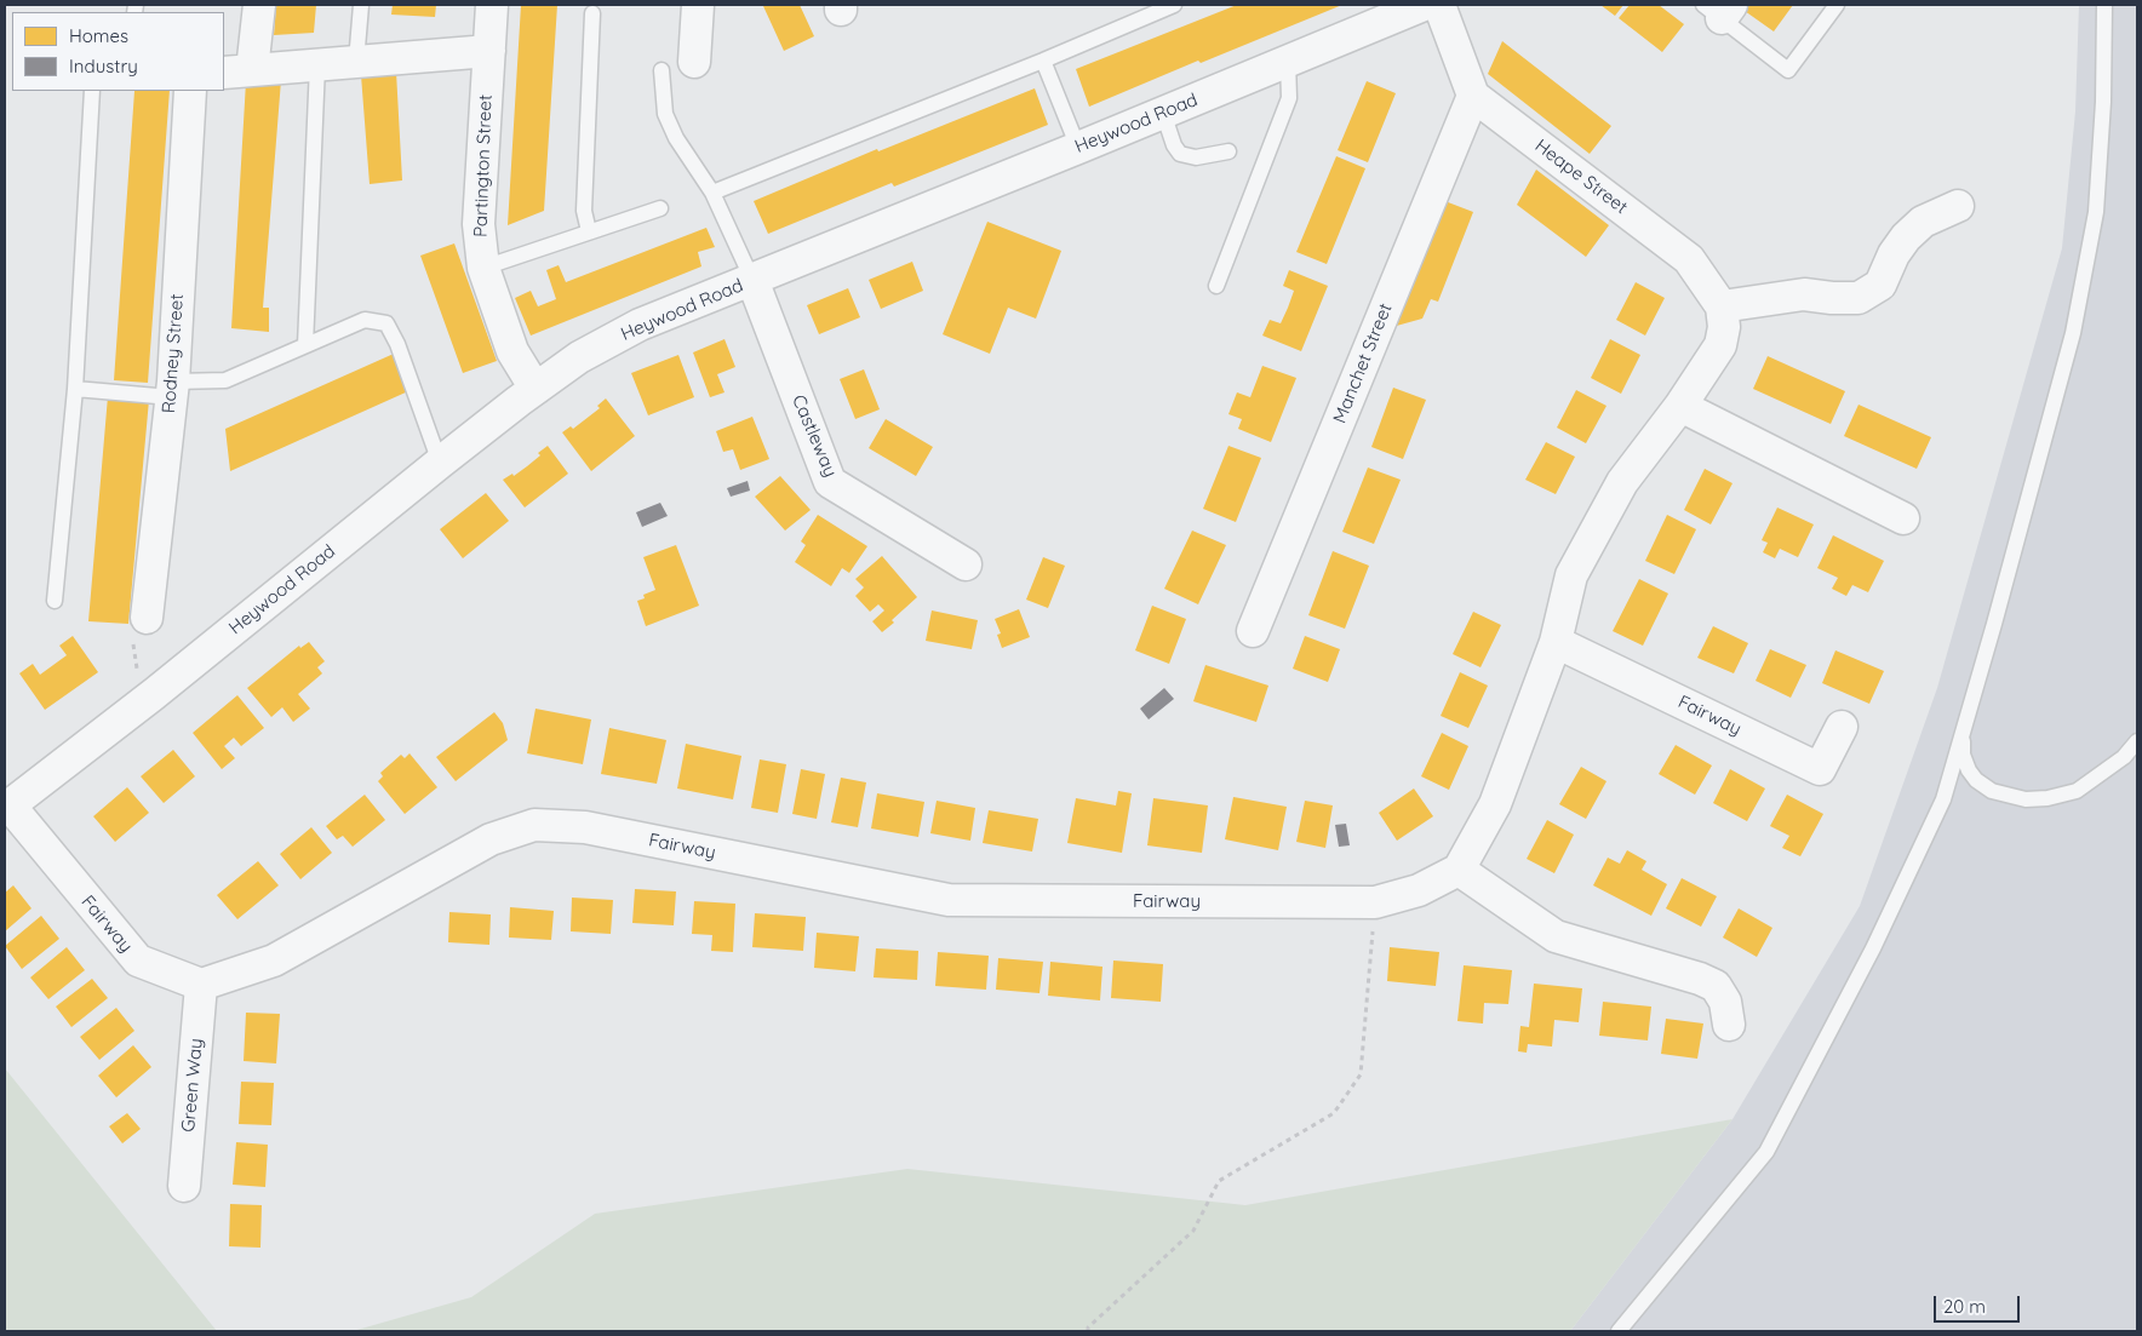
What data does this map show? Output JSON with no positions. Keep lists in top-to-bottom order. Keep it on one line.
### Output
{"streets":{"street":["Heywood Road","Partington Street","Heape Street","Rodney Street","Manchet Street","Castleway","Fairway","Green Way"]},"crossings":[["Heywood Road","Partington Street"],["Heywood Road","Castleway"],["Heywood Road","Fairway"],["Heape Street","Manchet Street"],["Fairway","Green Way"]],"legend":["Homes","Industry"],"scale_bar":"20 m"}
